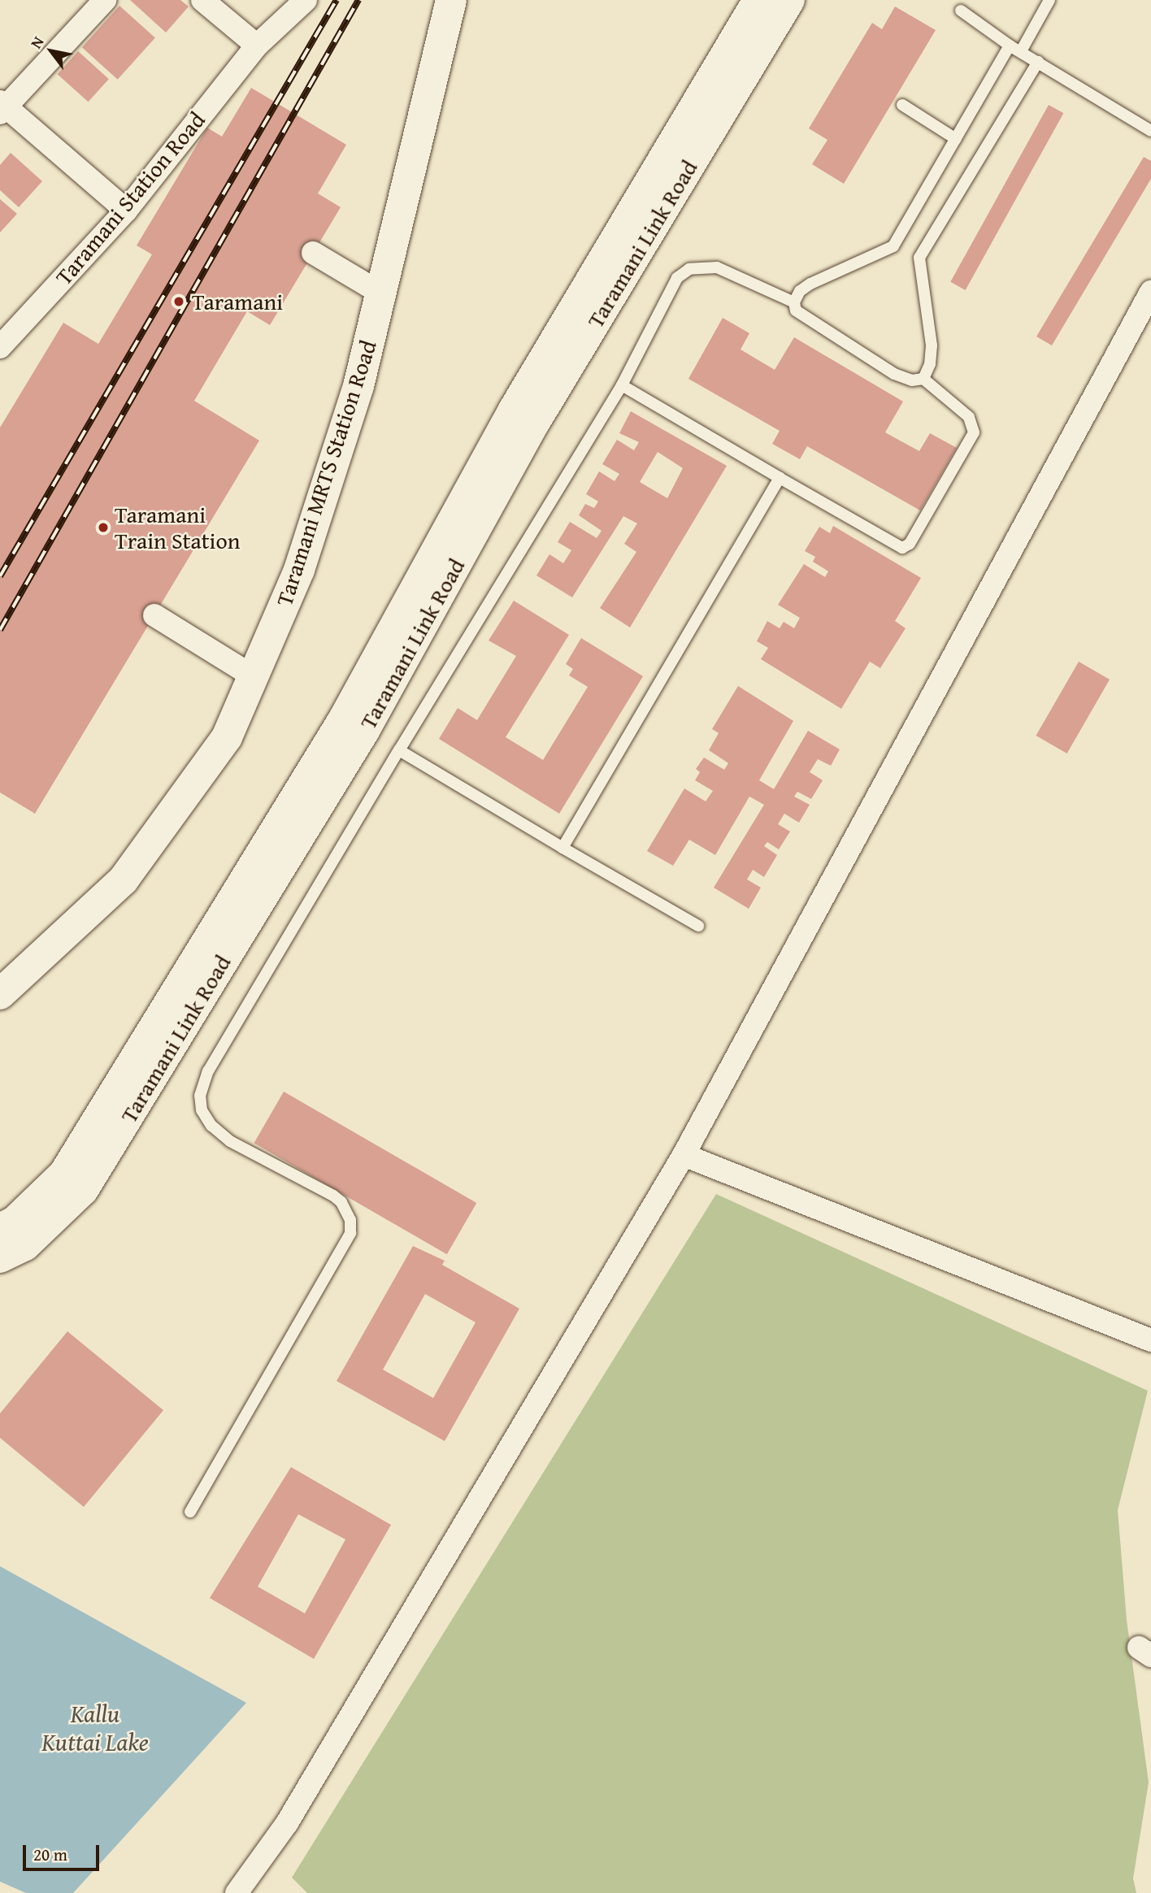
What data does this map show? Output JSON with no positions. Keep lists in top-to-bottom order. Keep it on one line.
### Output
{"streets":{"street":["Taramani Station Road","Taramani Link Road","Taramani MRTS Station Road"]},"water":["Kallu Kuttai Lake"],"places":["Taramani","Taramani Train Station"],"scale_bar":"20 m","north":"top left"}
